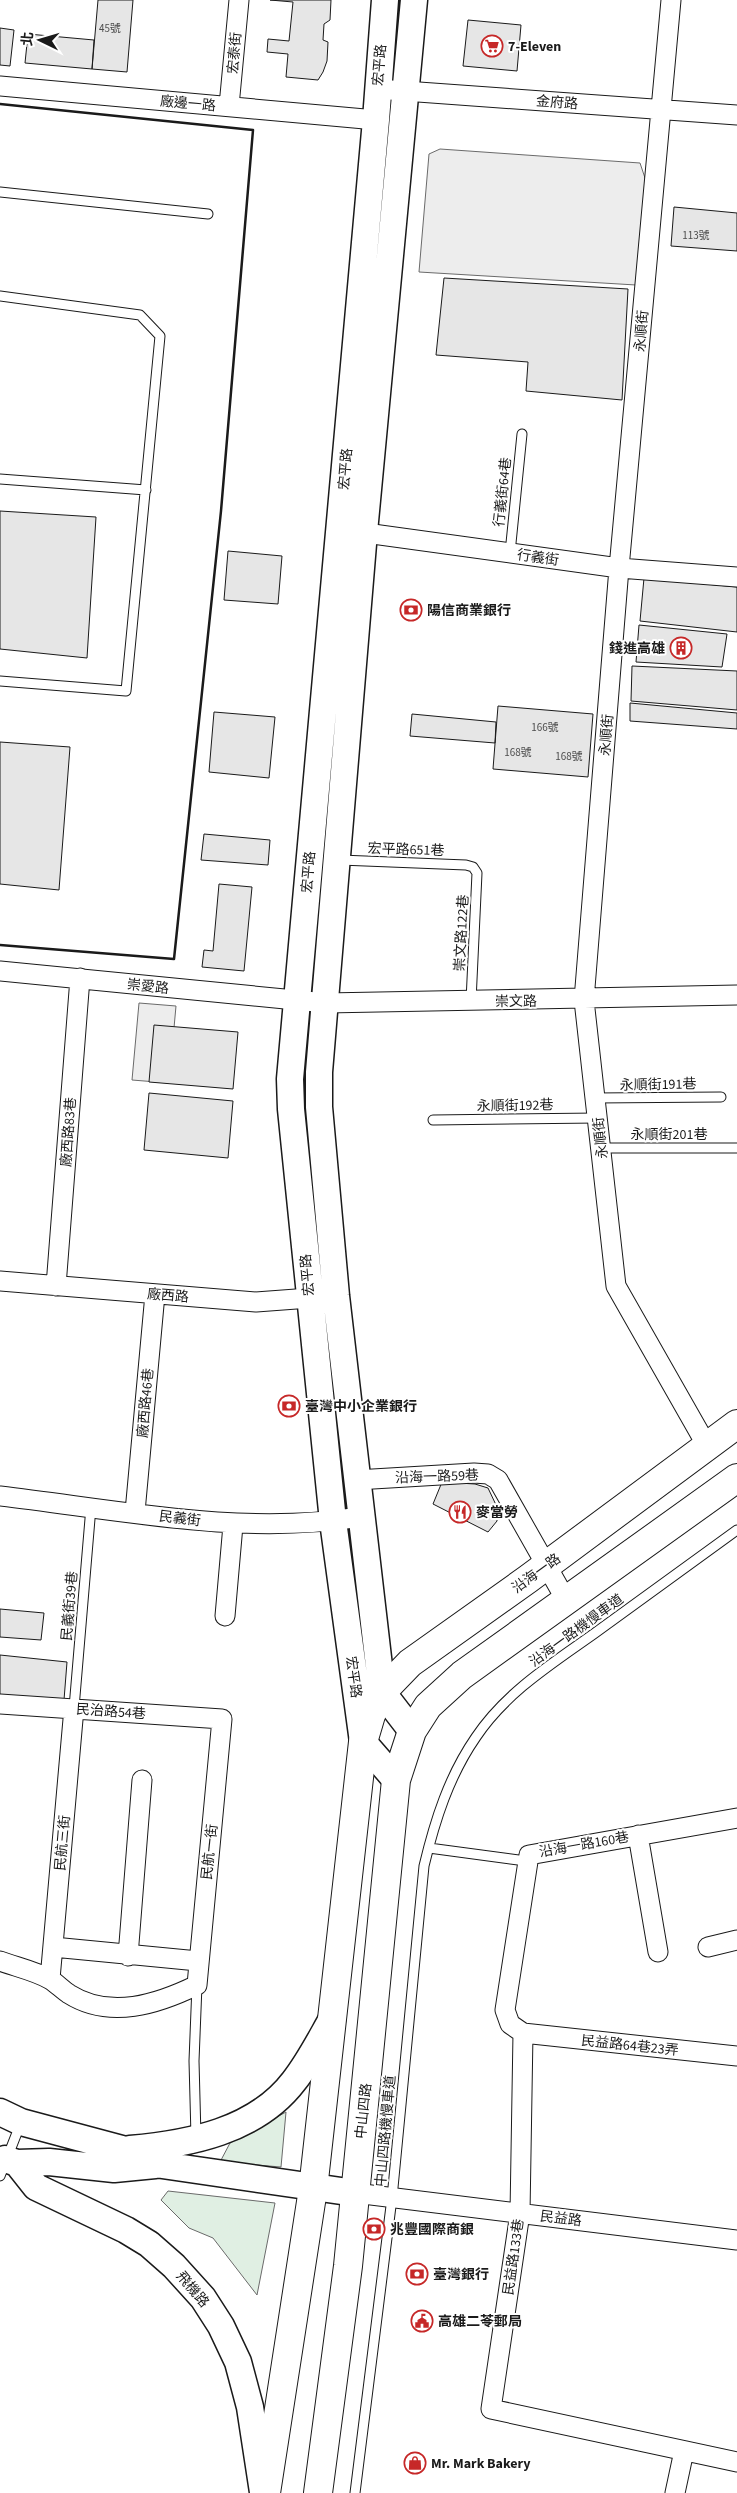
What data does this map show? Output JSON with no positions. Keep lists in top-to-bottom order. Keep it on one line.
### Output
{"streets":{"main road":["沿海一路","中山四路"],"street":["宏泰街","宏平路","金府路","廠邊一路","永順街","行義街","崇愛路","崇文路","廠西路83巷","廠西路","廠西路46巷","沿海一路59巷","民義街","民治路54巷","民航三街","沿海一路160巷","民航一街","民益路64巷23弄","民益路","民益路133巷","飛機路"],"lane":["行義街64巷","宏平路651巷","崇文路122巷","永順街191巷","永順街192巷","永順街201巷","民義街39巷","沿海一路機慢車道","中山四路機慢車道"]},"crossings":[["宏泰街","廠邊一路"],["宏平路","金府路"],["宏平路","廠邊一路"],["宏平路","行義街"],["宏平路","宏平路651巷"],["宏平路","崇愛路"],["宏平路","崇文路"],["宏平路","廠西路"],["宏平路","沿海一路59巷"],["宏平路","民義街"],["宏平路","沿海一路"],["宏平路","中山四路"],["金府路","永順街"],["永順街","行義街"],["永順街","崇文路"],["永順街","永順街191巷"],["永順街","永順街192巷"],["永順街","永順街201巷"],["永順街","沿海一路"],["行義街64巷","行義街"],["宏平路651巷","崇文路122巷"],["崇文路122巷","崇文路"],["崇愛路","崇文路"],["崇愛路","廠西路83巷"],["廠西路83巷","廠西路"],["廠西路","廠西路46巷"],["廠西路46巷","民義街"],["沿海一路59巷","沿海一路"],["民義街","民義街39巷"],["民義街39巷","民治路54巷"],["民義街39巷","民航三街"],["沿海一路機慢車道","中山四路機慢車道"],["民治路54巷","民航三街"],["民治路54巷","民航一街"],["沿海一路160巷","民益路64巷23弄"],["沿海一路160巷","民益路133巷"],["民益路64巷23弄","民益路133巷"],["中山四路","民益路"],["中山四路機慢車道","民益路"],["民益路","民益路133巷"]],"places":{"supermarket":["7-Eleven"],"bank":["陽信商業銀行","臺灣中小企業銀行","兆豐國際商銀","臺灣銀行"],"building":["錢進高雄"],"restaurant":["麥當勞"],"public building":["高雄二苓郵局"],"shop":["Mr. Mark Bakery"]},"house_numbers":["45號","113號","166號","168號","168號"],"north":"left"}
